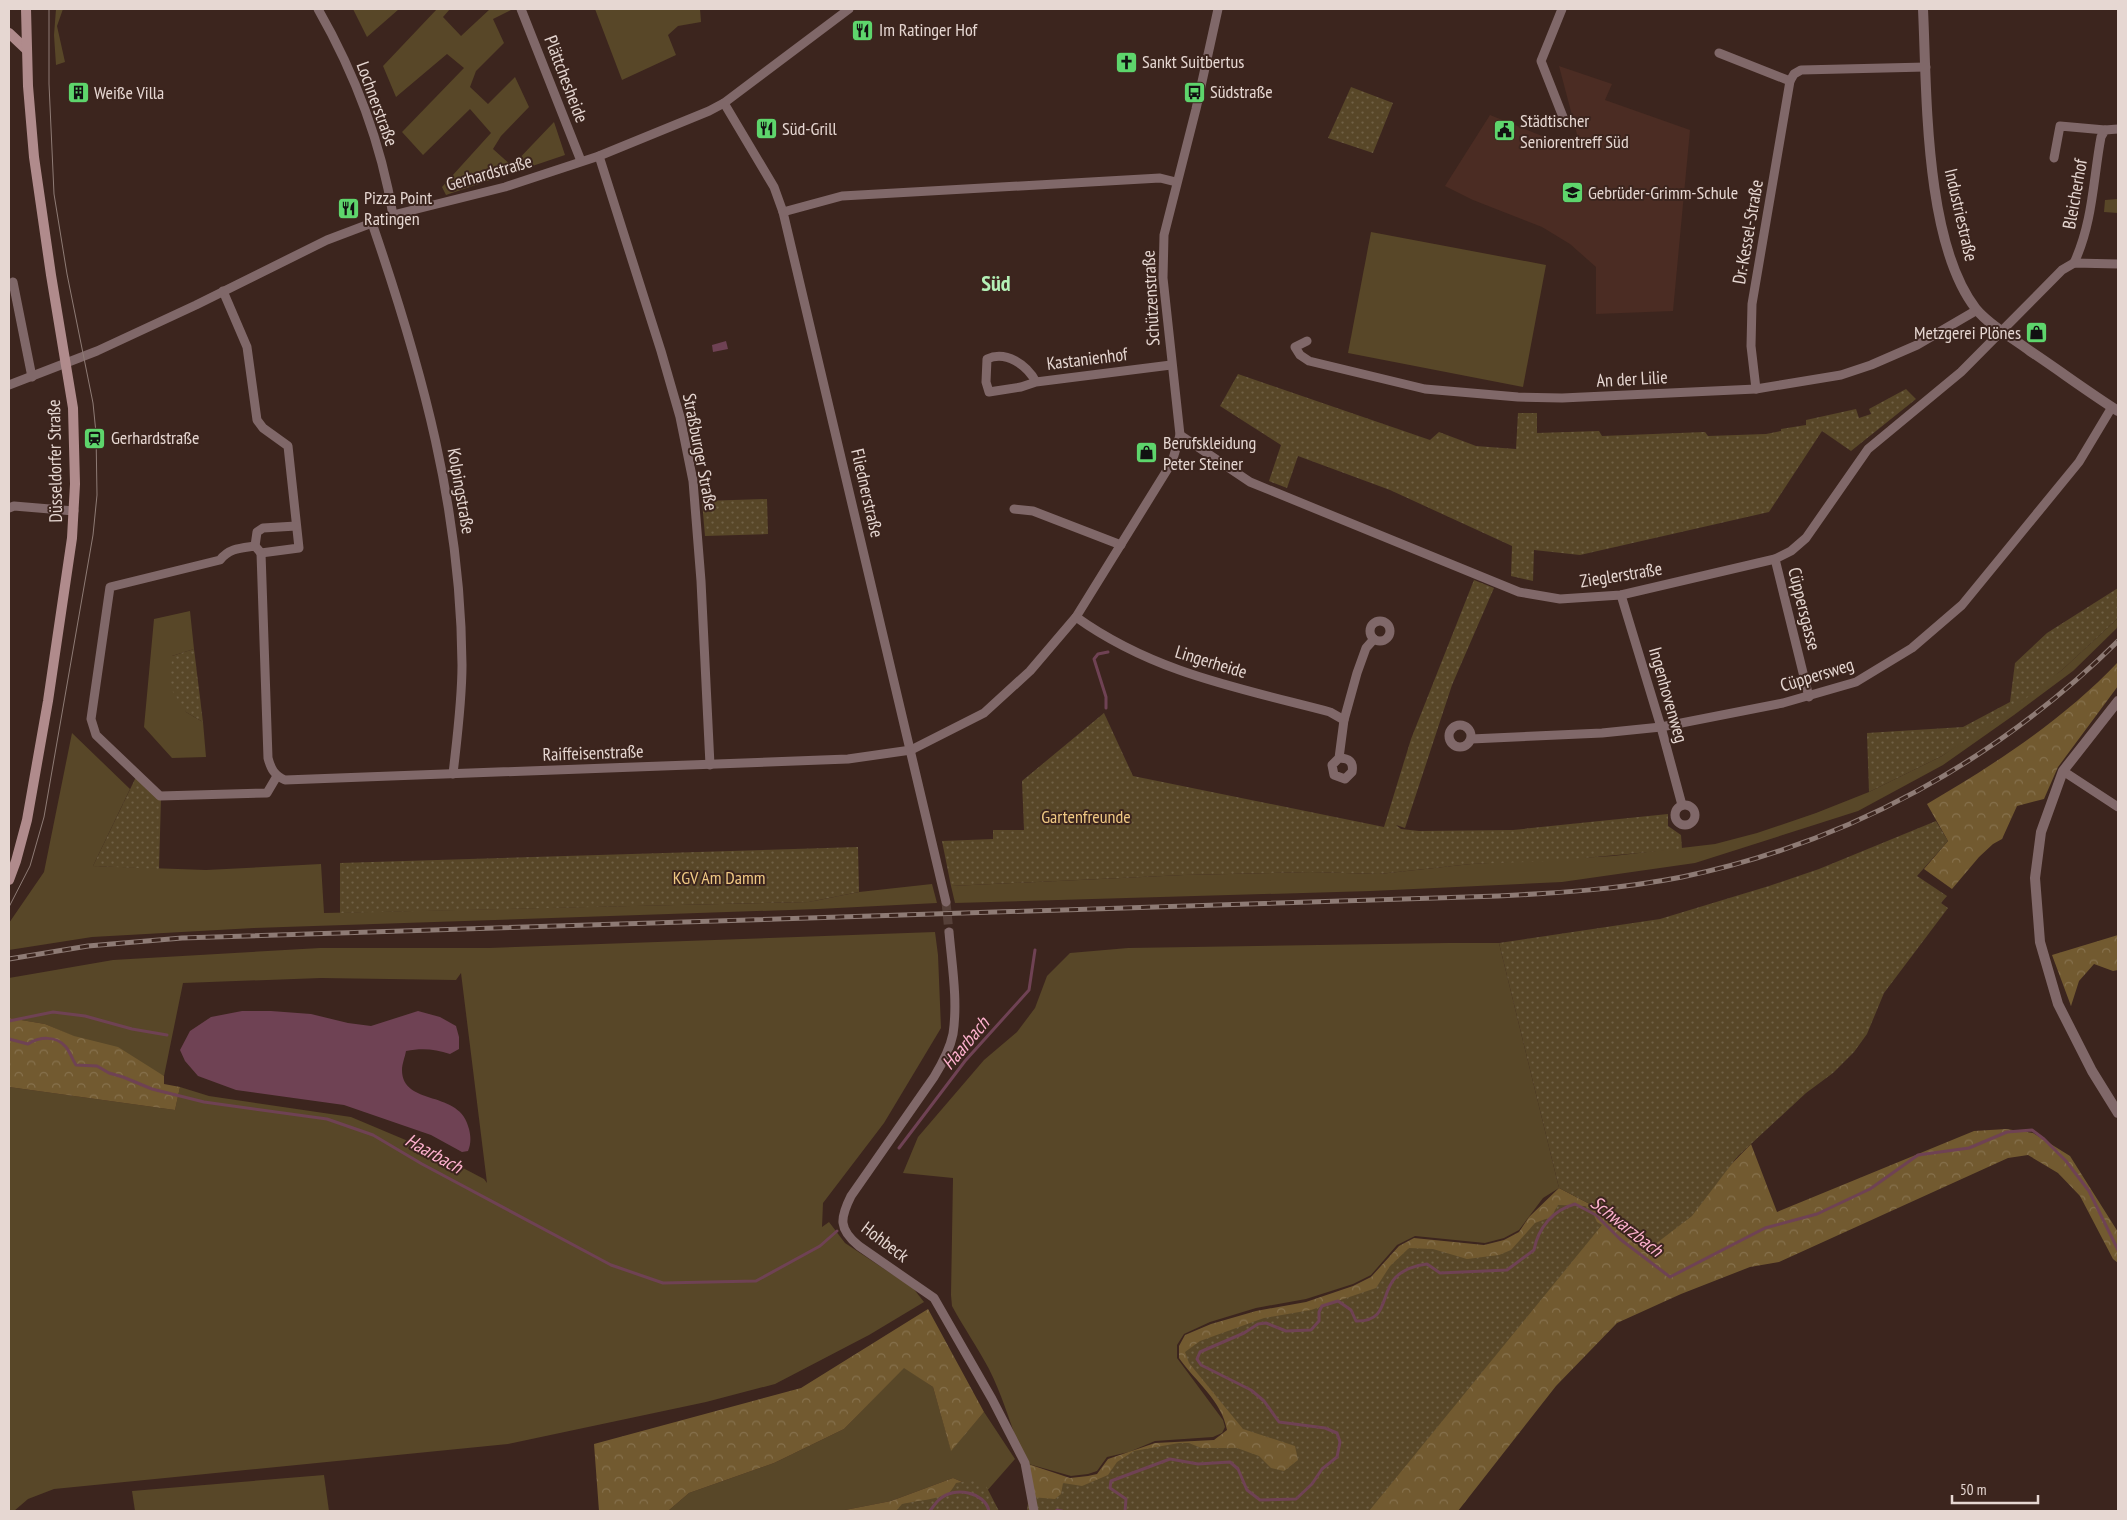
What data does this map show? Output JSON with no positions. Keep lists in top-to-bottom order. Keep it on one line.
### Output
{"streets":{"main road":["Düsseldorfer Straße"],"street":["Plättchesheide","Lochnerstraße","Gerhardstraße","Bleicherhof","Industriestraße","Dr.-Kessel-Straße","Schützenstraße","Kastanienhof","An der Lilie","Straßburger Straße","Kolpingstraße","Fliednerstraße","Zieglerstraße","Cüppersgasse","Lingerheide","Cüppersweg","Ingenhovenweg","Raiffeisenstraße","Hohbeck"]},"crossings":[["Plättchesheide","Gerhardstraße"],["Lochnerstraße","Gerhardstraße"],["Gerhardstraße","Straßburger Straße"],["Gerhardstraße","Düsseldorfer Straße"],["Gerhardstraße","Kolpingstraße"],["Gerhardstraße","Fliednerstraße"],["Bleicherhof","Zieglerstraße"],["Industriestraße","An der Lilie"],["Industriestraße","Zieglerstraße"],["Industriestraße","Cüppersweg"],["Dr.-Kessel-Straße","An der Lilie"],["Schützenstraße","Kastanienhof"],["Schützenstraße","Fliednerstraße"],["Schützenstraße","Zieglerstraße"],["Schützenstraße","Lingerheide"],["Schützenstraße","Raiffeisenstraße"],["Straßburger Straße","Raiffeisenstraße"],["Kolpingstraße","Raiffeisenstraße"],["Fliednerstraße","Raiffeisenstraße"],["Zieglerstraße","Cüppersgasse"],["Zieglerstraße","Ingenhovenweg"],["Cüppersgasse","Cüppersweg"],["Cüppersweg","Ingenhovenweg"]],"districts":["Süd"],"water":["Haarbach","Schwarzbach"],"parks":["Gartenfreunde","KGV Am Damm"],"places":{"restaurant":["Im Ratinger Hof","Süd-Grill","Pizza Point Ratingen"],"church":["Sankt Suitbertus"],"bus stop":["Südstraße"],"building":["Weiße Villa"],"public building":["Städtischer Seniorentreff Süd"],"school or university":["Gebrüder-Grimm-Schule"],"shop":["Metzgerei Plönes","Berufskleidung Peter Steiner"],"station":["Gerhardstraße"]},"scale_bar":"50 m"}
